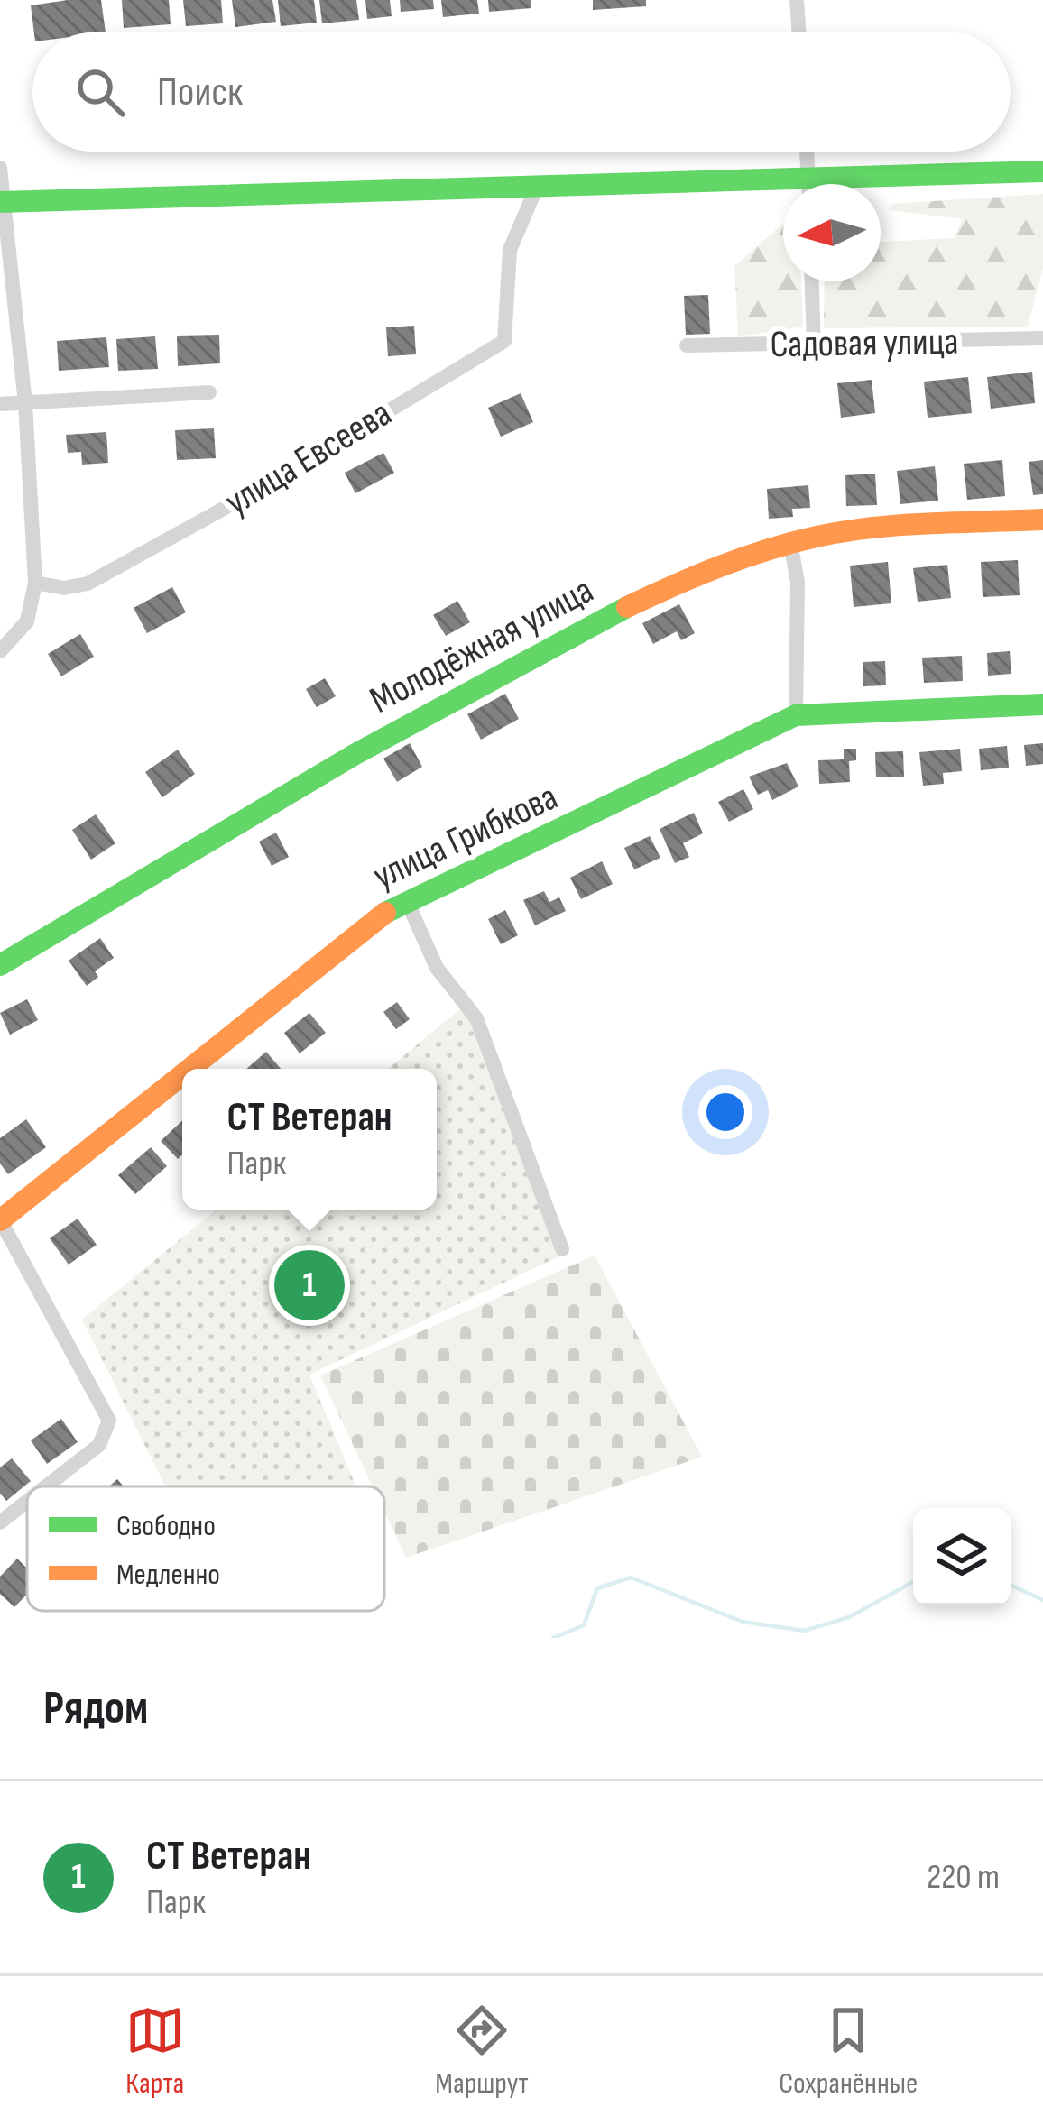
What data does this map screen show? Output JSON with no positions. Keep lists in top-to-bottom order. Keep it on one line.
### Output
{"streets":{"street":["Садовая улица","улица Евсеева","Молодёжная улица","улица Грибкова"]},"legend":["Свободно","Медленно"],"north":"left","page":{"search":"Поиск","popup":["СТ Ветеран","Парк"],"pins":"1","heading":"Рядом","list":[{"mark":"1","name":"СТ Ветеран","note":"Парк","value":"220 m"}],"nav":["Карта","Маршрут","Сохранённые"]}}
